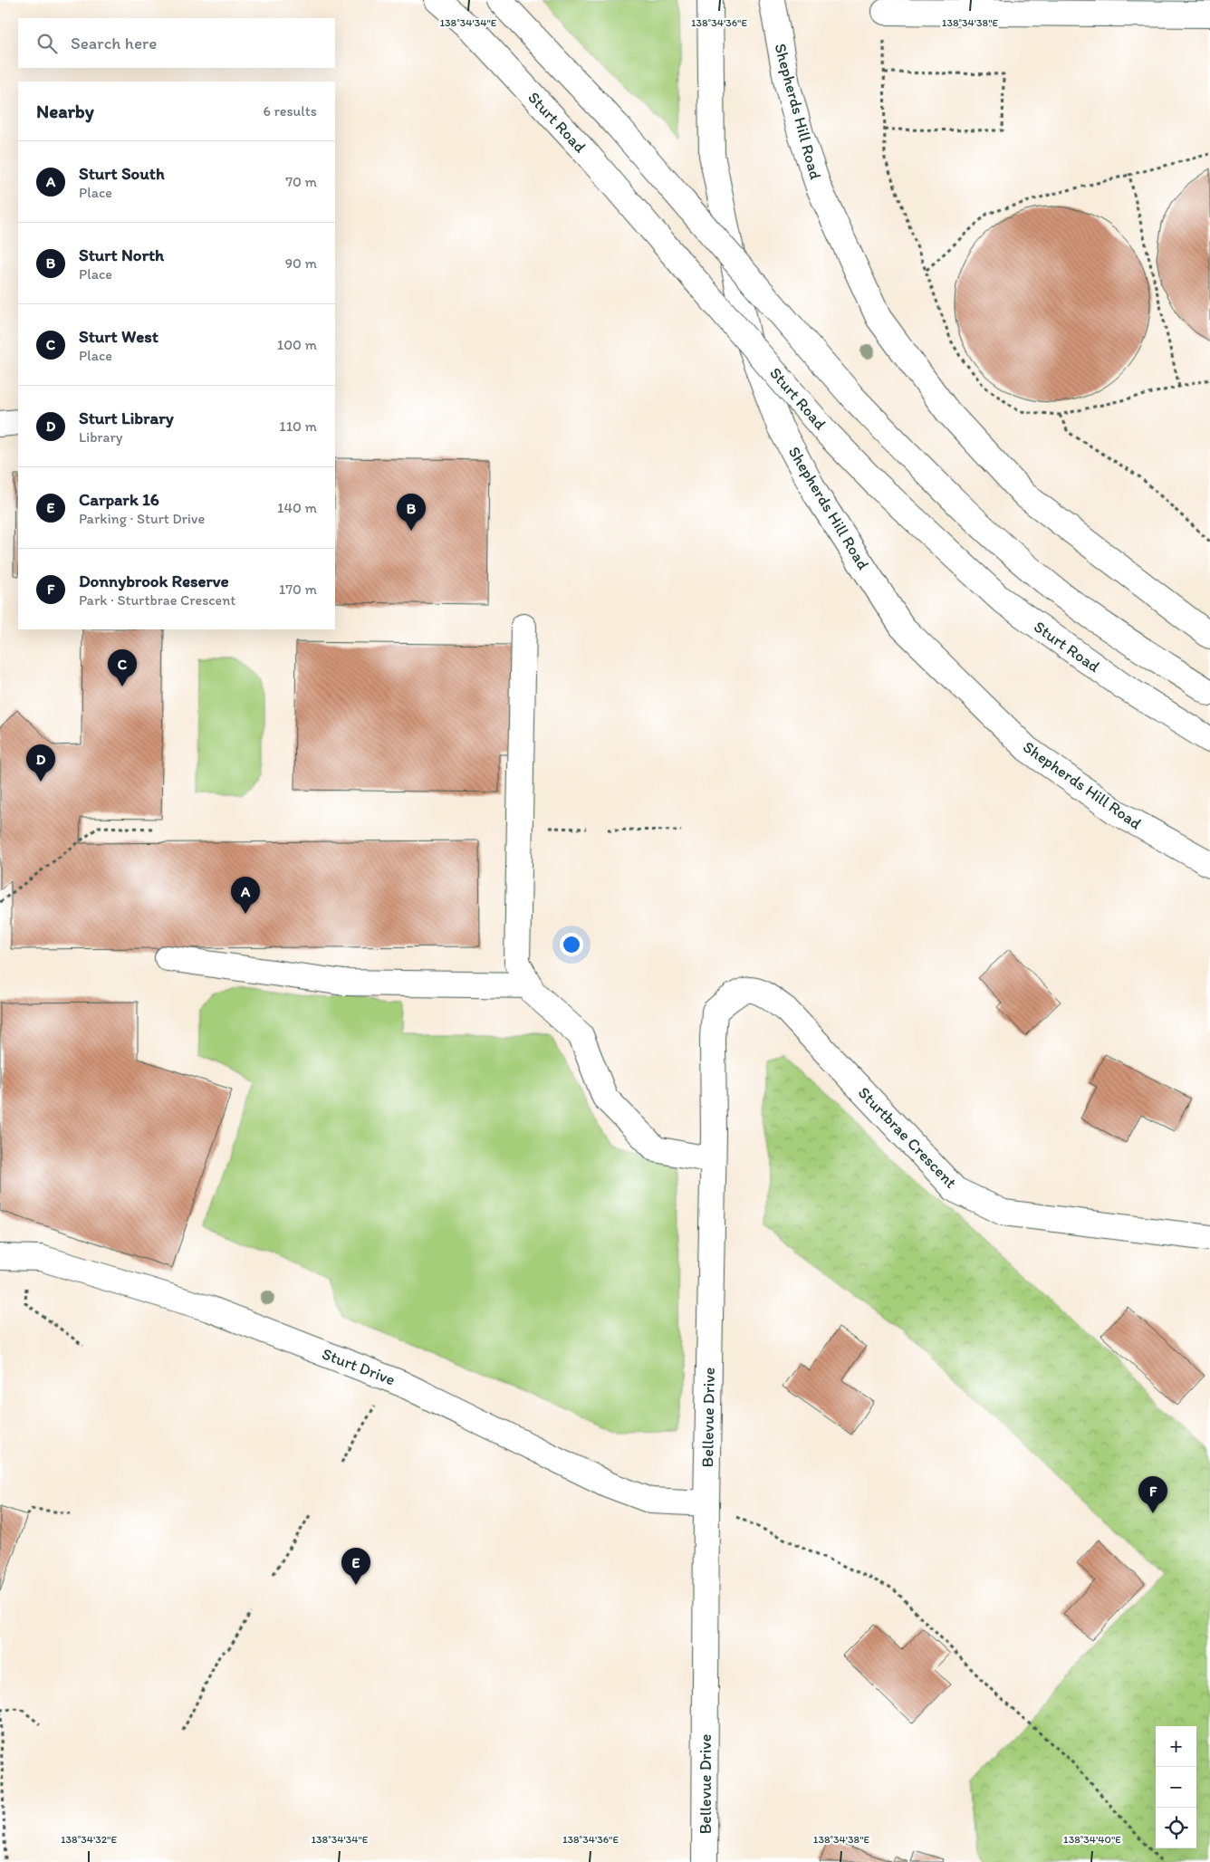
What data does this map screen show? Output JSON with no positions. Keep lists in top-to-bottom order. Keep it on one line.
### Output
{"streets":{"main road":["Shepherds Hill Road","Sturt Road","Sturtbrae Crescent","Sturt Drive","Bellevue Drive"]},"crossings":[["Sturtbrae Crescent","Bellevue Drive"],["Sturt Drive","Bellevue Drive"]],"page":{"search":"Search here","heading":["Nearby","6 results"],"list":[{"mark":"A","name":"Sturt South","note":"Place","value":"70 m"},{"mark":"B","name":"Sturt North","note":"Place","value":"90 m"},{"mark":"C","name":"Sturt West","note":"Place","value":"100 m"},{"mark":"D","name":"Sturt Library","note":"Library","value":"110 m"},{"mark":"E","name":"Carpark 16","note":"Parking · Sturt Drive","value":"140 m"},{"mark":"F","name":"Donnybrook Reserve","note":"Park · Sturtbrae Crescent","value":"170 m"}],"pins":["B","C","D","A","F","E"],"map_buttons":["+","−"]},"coordinates":["138°34'34\"E","138°34'36\"E","138°34'38\"E","138°34'32\"E","138°34'40\"E"]}
